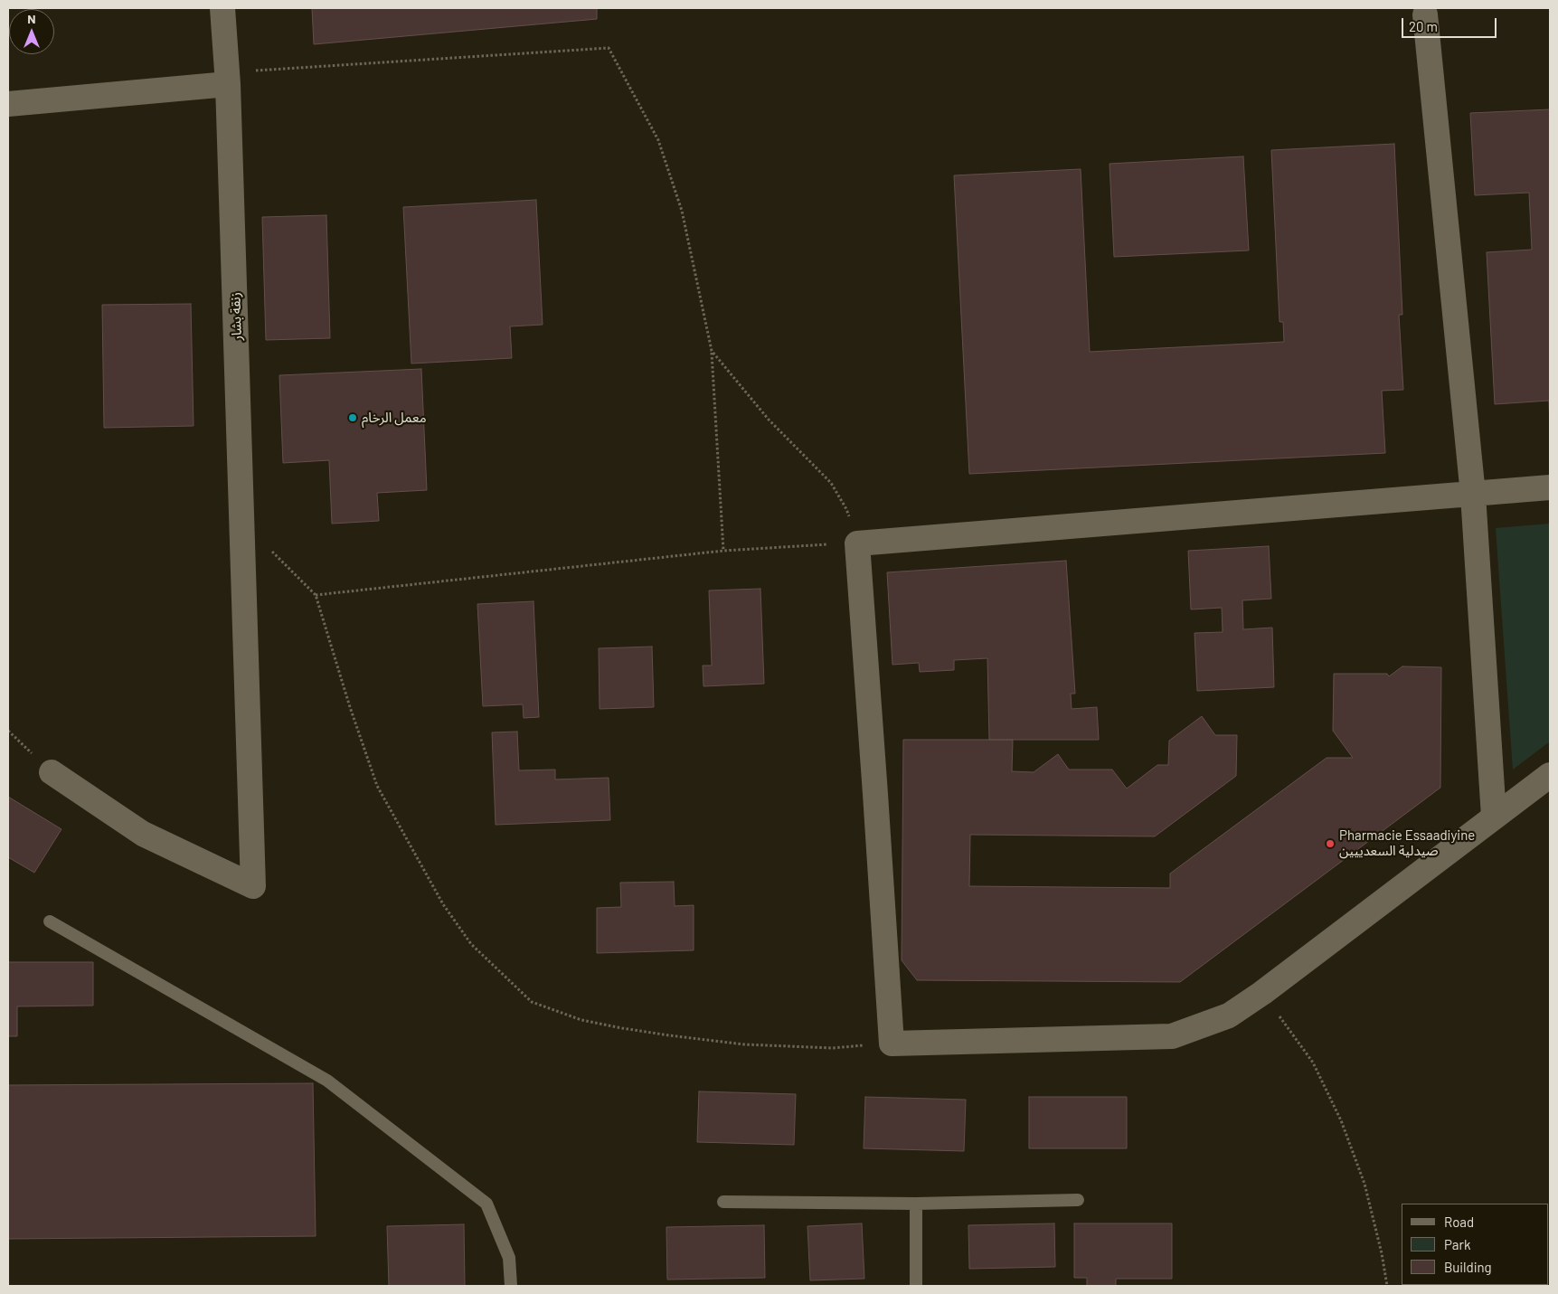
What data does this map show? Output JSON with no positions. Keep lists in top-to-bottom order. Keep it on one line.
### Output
{"streets":{"street":["زنقة بشار"]},"places":["معمل الرخام","Pharmacie Essaadiyine صيدلية السعدييين"],"legend":["Road","Park","Building"],"scale_bar":"20 m","north":"top"}
